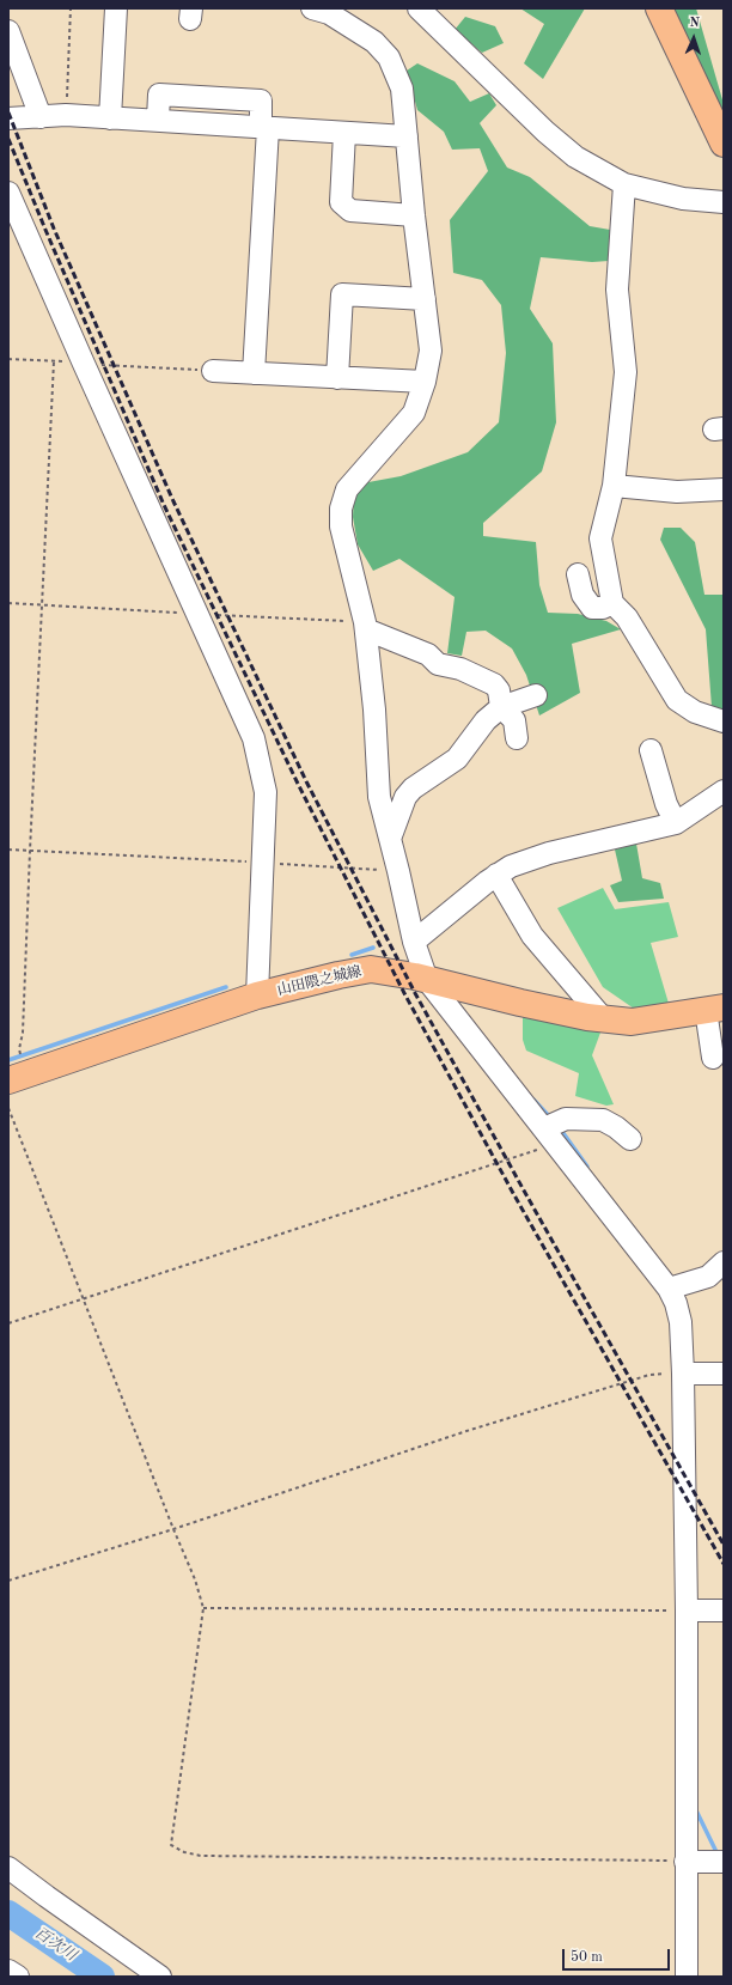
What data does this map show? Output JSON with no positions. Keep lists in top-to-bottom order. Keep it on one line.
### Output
{"streets":{"main road":["山田隈之城線"]},"water":["百次川"],"scale_bar":"50 m","north":"top"}
